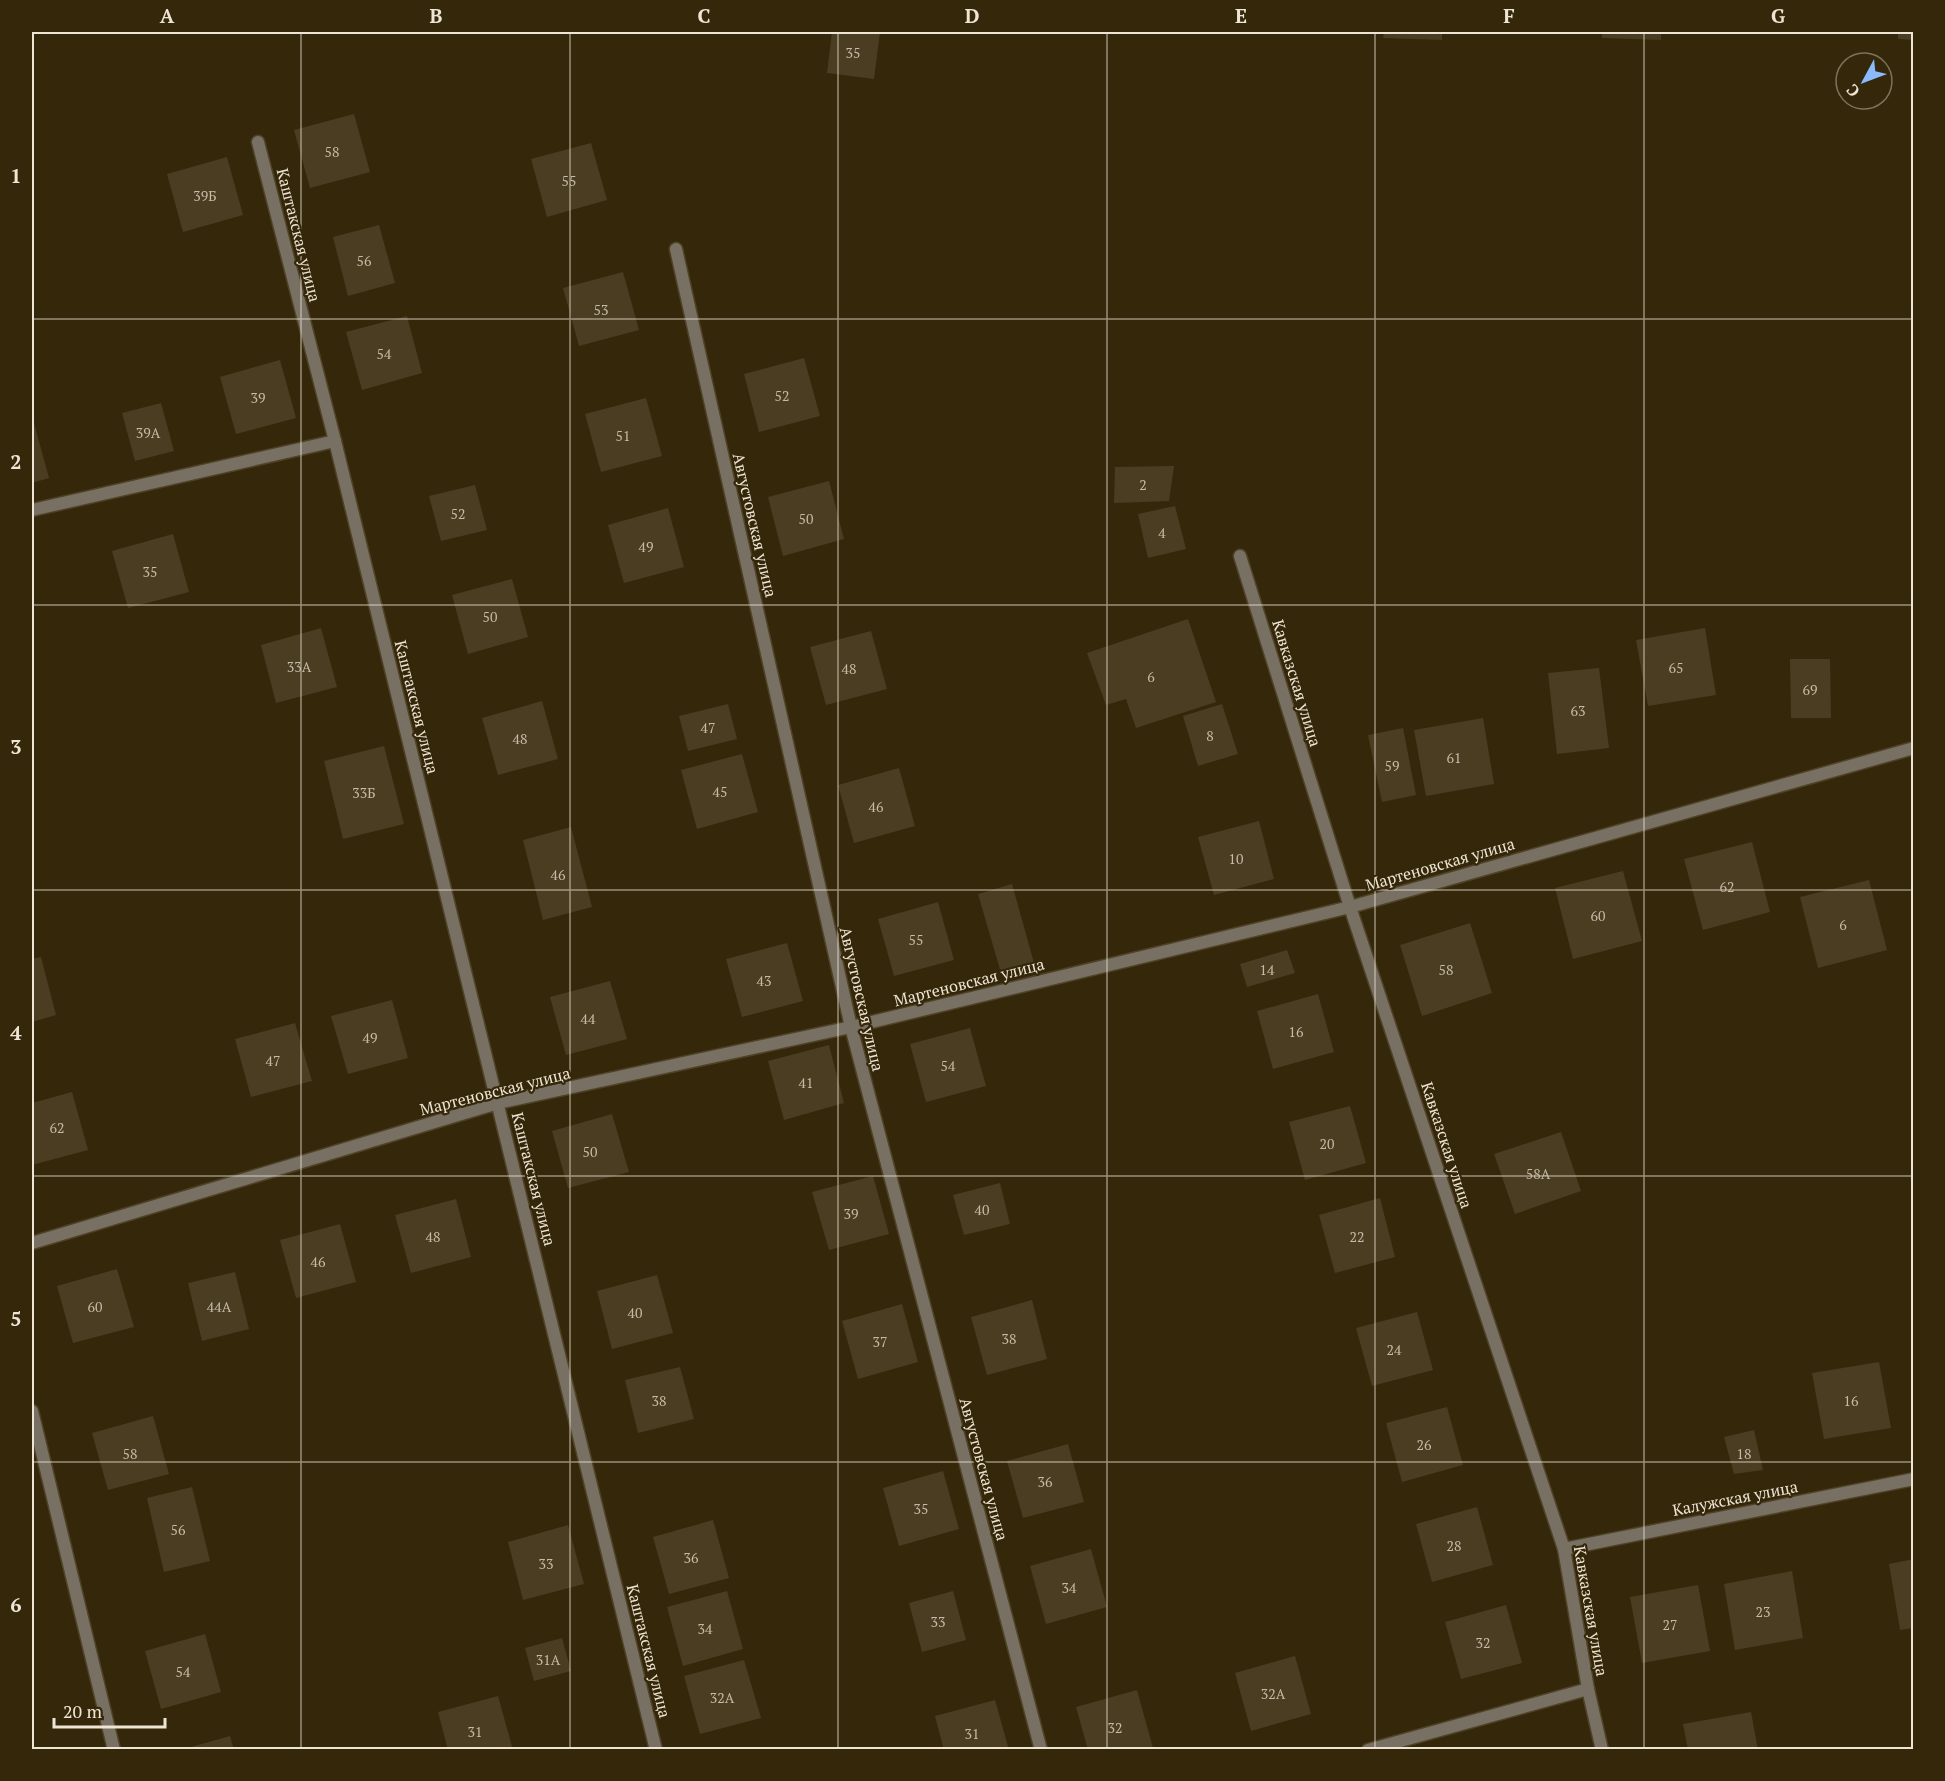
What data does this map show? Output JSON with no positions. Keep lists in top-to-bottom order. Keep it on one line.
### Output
{"streets":{"street":["Каштакская улица","Августовская улица","Кавказская улица","Мартеновская улица","Калужская улица"]},"crossings":[["Каштакская улица","Мартеновская улица"],["Августовская улица","Мартеновская улица"],["Кавказская улица","Мартеновская улица"],["Кавказская улица","Калужская улица"]],"house_numbers":["35","58","55","39Б","56","53","54","52","39","39А","51","2","52","50","4","49","35","50","33А","65","48","6","69","63","47","8","48","61","59","45","33Б","46","10","46","62","60","6","55","14","58","43","44","16","49","47","54","41","62","20","50","58А","40","39","48","22","46","60","44А","40","38","37","24","38","16","26","58","18","36","35","56","28","36","33","34","23","33","27","34","32","31А","54","32А","32А","32","31","31"],"scale_bar":"20 m","north":"bottom left","grid":{"columns":["A","B","C","D","E","F","G"],"rows":["1","2","3","4","5","6"]}}
